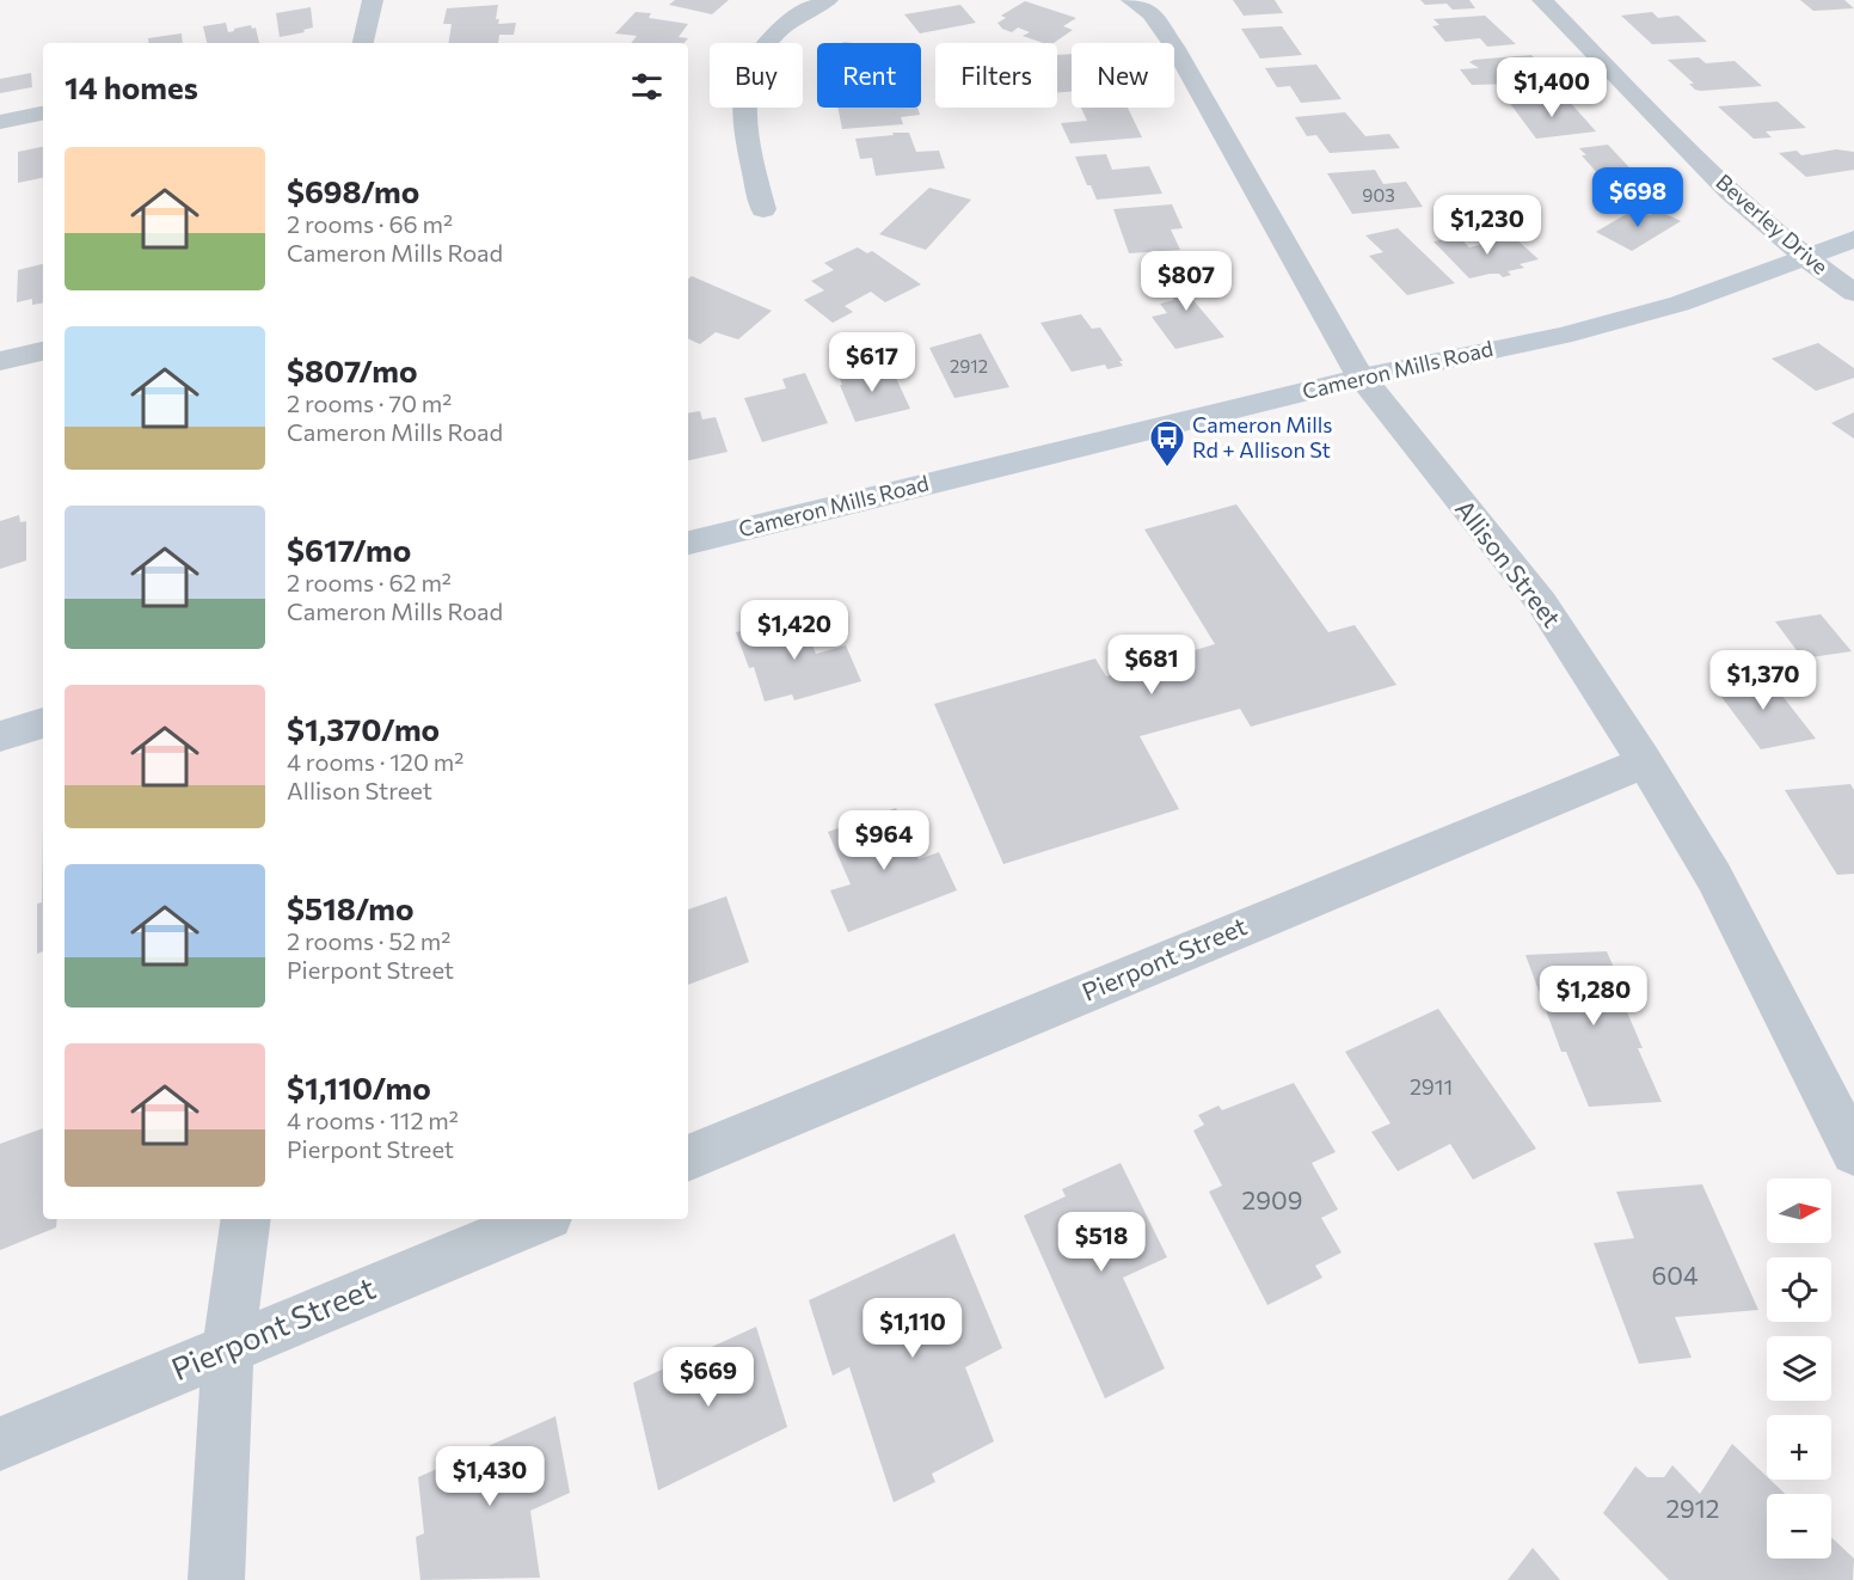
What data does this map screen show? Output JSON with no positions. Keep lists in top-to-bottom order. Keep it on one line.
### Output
{"streets":{"street":["Beverley Drive","Cameron Mills Road","Allison Street","Pierpont Street"]},"crossings":[["Beverley Drive","Cameron Mills Road"],["Cameron Mills Road","Allison Street"],["Allison Street","Pierpont Street"]],"places":{"bus stop":["Cameron Mills Rd + Allison St"]},"house_numbers":["903","2912","2911","2909","604","2912"],"north":"right","page":{"chip":["Buy","Rent","Filters","New"],"heading":"14 homes","price":["$1,400","$698","$1,230","$807","$617","$1,420","$681","$1,370","$964","$1,280","$518","$1,110","$669","$1,430"],"list":[{"name":"$698/mo","note":"2 rooms · 66 m² · Cameron Mills Road"},{"name":"$807/mo","note":"2 rooms · 70 m² · Cameron Mills Road"},{"name":"$617/mo","note":"2 rooms · 62 m² · Cameron Mills Road"},{"name":"$1,370/mo","note":"4 rooms · 120 m² · Allison Street"},{"name":"$518/mo","note":"2 rooms · 52 m² · Pierpont Street"},{"name":"$1,110/mo","note":"4 rooms · 112 m² · Pierpont Street"}],"map_buttons":["+","−"]}}
